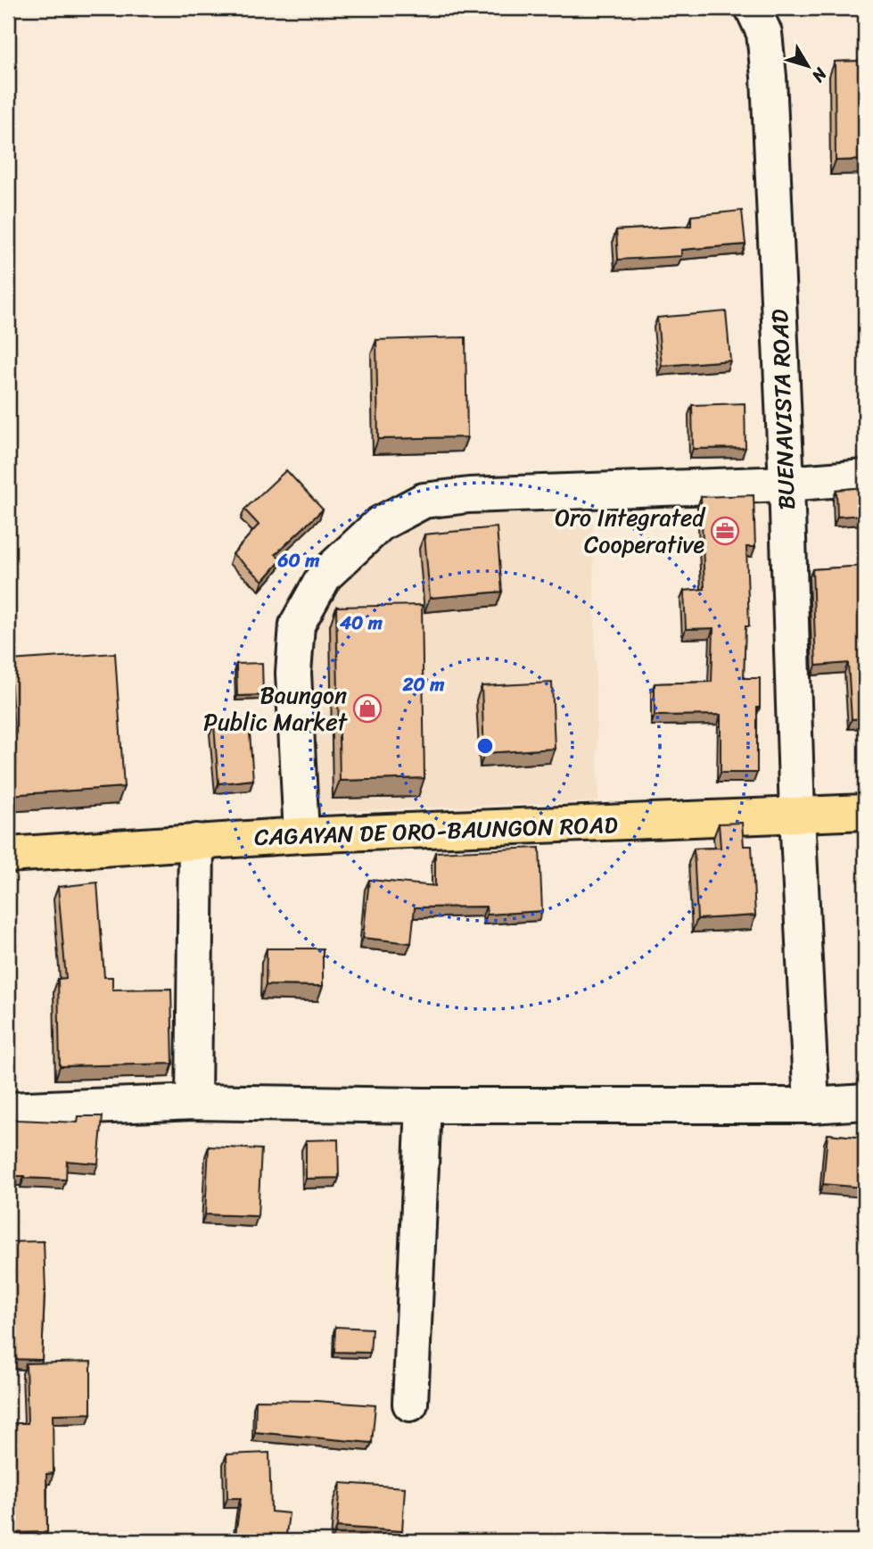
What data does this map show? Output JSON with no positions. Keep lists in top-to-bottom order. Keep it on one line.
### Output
{"streets":{"main road":["CAGAYAN DE ORO-BAUNGON ROAD"],"street":["BUENAVISTA ROAD"]},"crossings":[["BUENAVISTA ROAD","CAGAYAN DE ORO-BAUNGON ROAD"]],"places":{"office":["Oro Integrated Cooperative"],"shop":["Baungon Public Market"]},"north":"bottom right","rings":["60 m","40 m","20 m"]}
